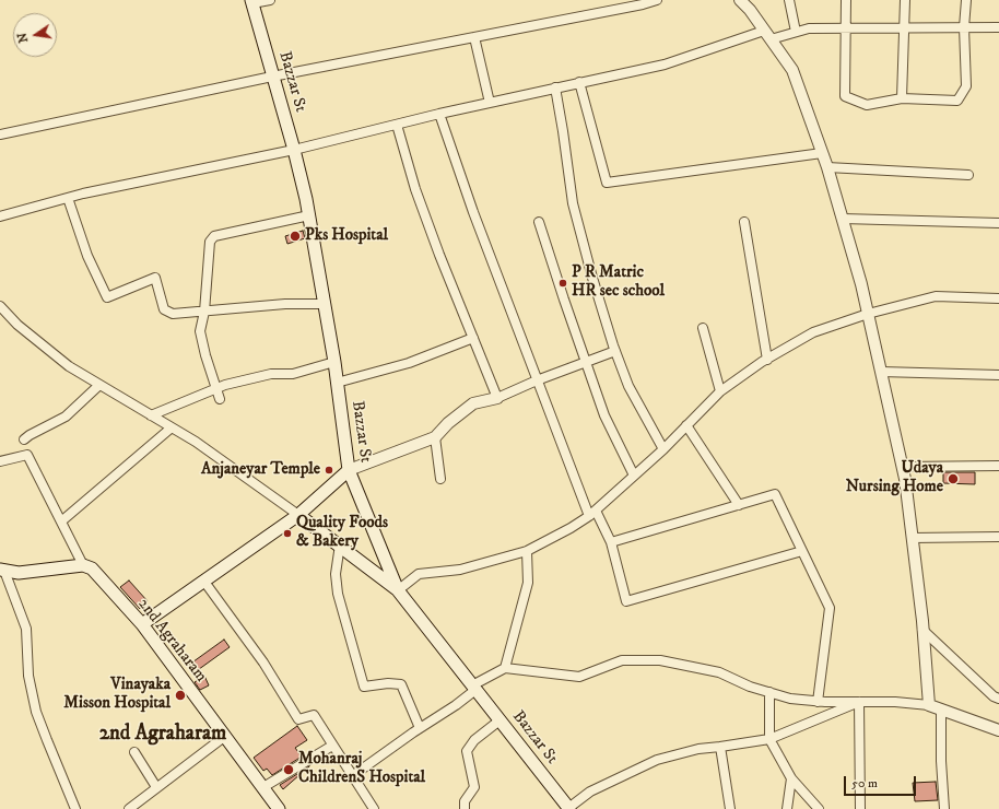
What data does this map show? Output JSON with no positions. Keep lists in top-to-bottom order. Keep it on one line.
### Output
{"streets":{"main road":["Bazzar St","2nd Agraharam"]},"districts":["2nd Agraharam"],"places":["Pks Hospital","P R Matric HR sec school","Anjaneyar Temple","Udaya Nursing Home","Quality Foods & Bakery","Vinayaka Misson Hospital","Mohanraj ChildrenS Hospital"],"scale_bar":"50 m","north":"left"}
